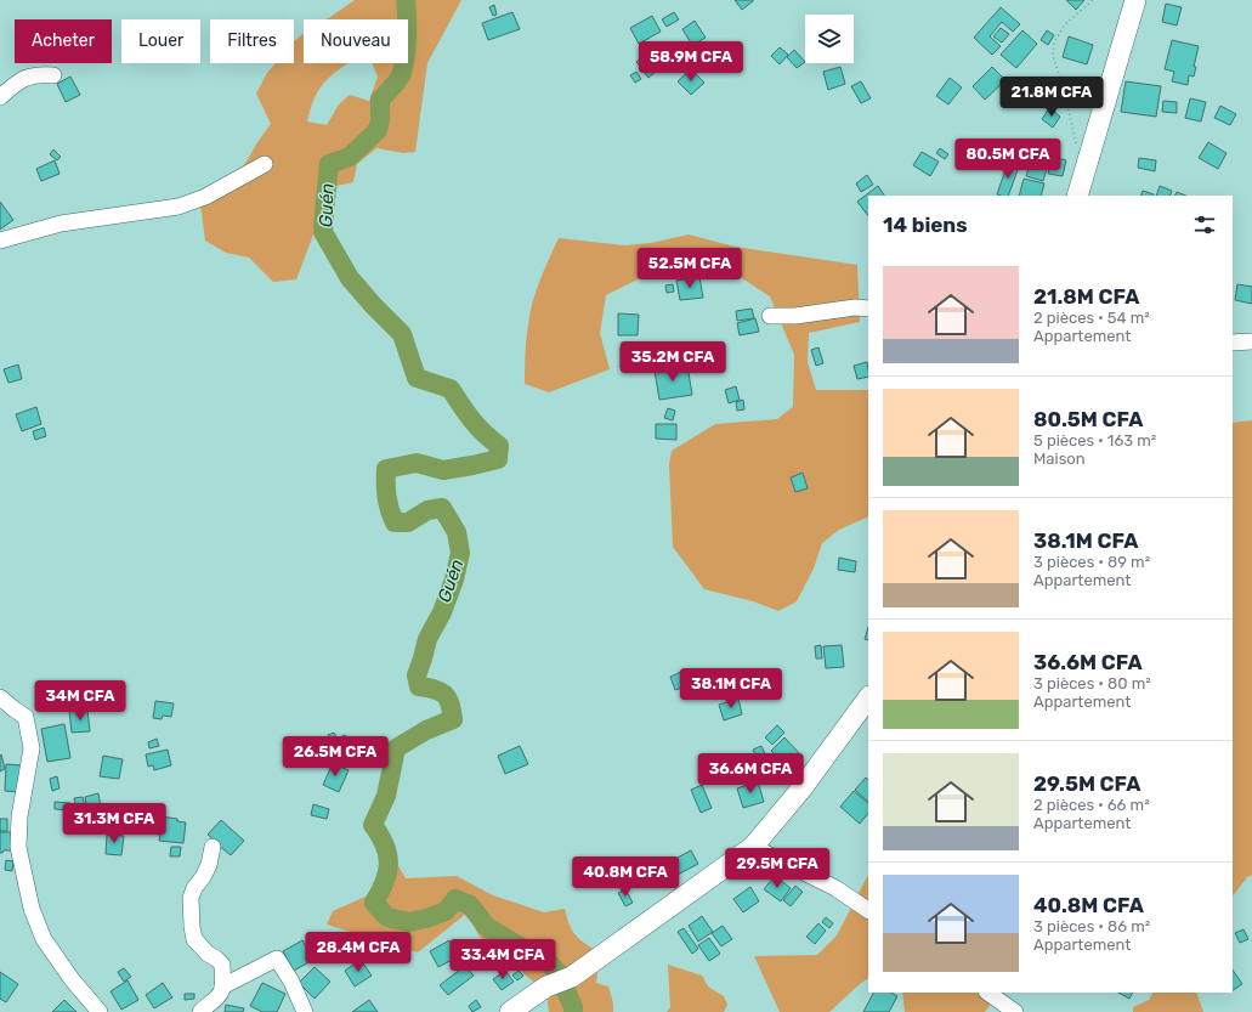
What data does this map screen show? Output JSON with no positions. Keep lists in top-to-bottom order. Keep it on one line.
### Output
{"water":["Guén"],"page":{"chip":["Acheter","Louer","Filtres","Nouveau"],"price":["58.9M CFA","21.8M CFA","80.5M CFA","52.5M CFA","35.2M CFA","38.1M CFA","34M CFA","26.5M CFA","36.6M CFA","31.3M CFA","29.5M CFA","40.8M CFA","28.4M CFA","33.4M CFA"],"heading":"14 biens","list":[{"name":"21.8M CFA","note":"2 pièces · 54 m² · Appartement"},{"name":"80.5M CFA","note":"5 pièces · 163 m² · Maison"},{"name":"38.1M CFA","note":"3 pièces · 89 m² · Appartement"},{"name":"36.6M CFA","note":"3 pièces · 80 m² · Appartement"},{"name":"29.5M CFA","note":"2 pièces · 66 m² · Appartement"},{"name":"40.8M CFA","note":"3 pièces · 86 m² · Appartement"}]}}
